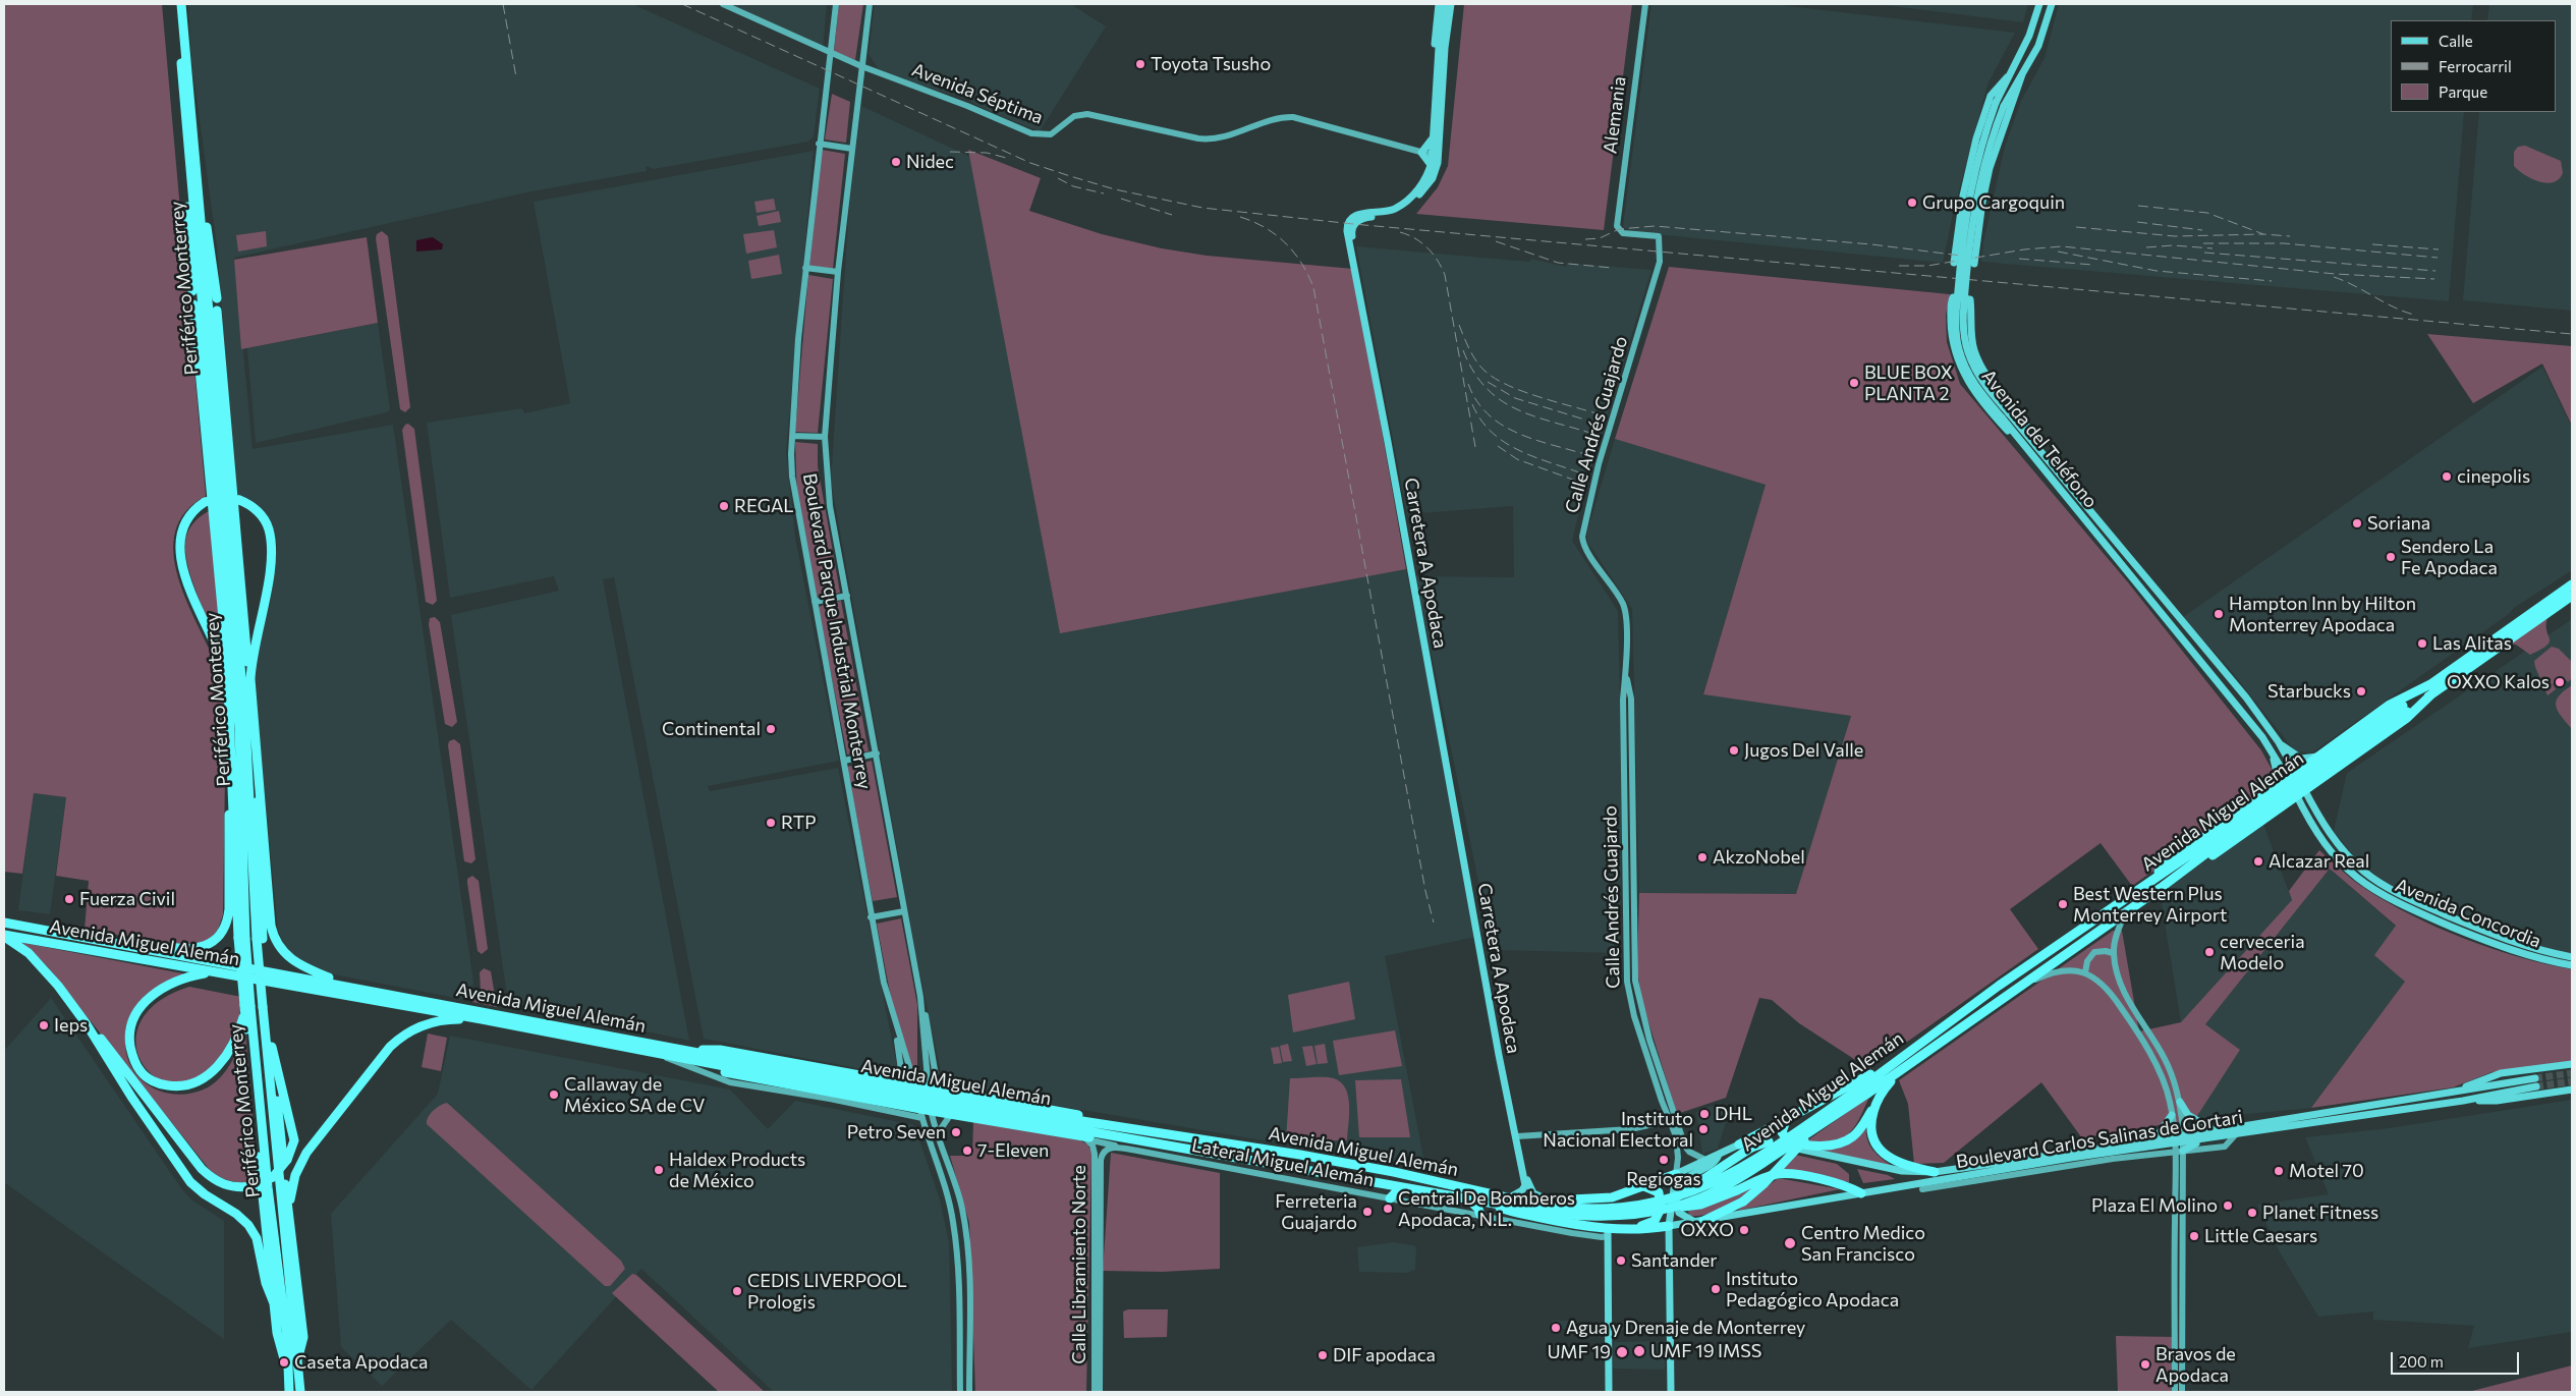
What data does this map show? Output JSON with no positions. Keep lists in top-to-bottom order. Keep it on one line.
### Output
{"streets":{"highway":["Periférico Monterrey","Avenida Miguel Alemán"],"main road":["Avenida del Teléfono","Carretera A Apodaca","Avenida Concordia","Boulevard Carlos Salinas de Gortari"],"street":["Avenida Séptima","Alemania","Calle Andrés Guajardo","Boulevard Parque Industrial Monterrey","Lateral Miguel Alemán","Calle Libramiento Norte"]},"crossings":[["Avenida Séptima","Carretera A Apodaca"],["Avenida Séptima","Boulevard Parque Industrial Monterrey"],["Alemania","Calle Andrés Guajardo"],["Calle Andrés Guajardo","Boulevard Carlos Salinas de Gortari"],["Avenida del Teléfono","Avenida Concordia"],["Lateral Miguel Alemán","Calle Libramiento Norte"]],"places":["Toyota Tsusho","Nidec","Grupo Cargoquin","BLUE BOX PLANTA 2","cinepolis","REGAL","Soriana","Sendero La Fe Apodaca","Hampton Inn by Hilton Monterrey Apodaca","Las Alitas","OXXO Kalos","Starbucks","Continental","Jugos Del Valle","RTP","AkzoNobel","Alcazar Real","Fuerza Civil","Best Western Plus Monterrey Airport","cerveceria Modelo","Ieps","Callaway de México SA de CV","DHL","Instituto Nacional Electoral","Petro Seven","7-Eleven","Regiogas","Haldex Products de México","Motel 70","Plaza El Molino","Central De Bomberos Apodaca, N.L.","Ferreteria Guajardo","Planet Fitness","OXXO","Little Caesars","Centro Medico San Francisco","Santander","Instituto Pedagógico Apodaca","CEDIS LIVERPOOL Prologis","Agua y Drenaje de Monterrey","UMF 19 IMSS","UMF 19","DIF apodaca","Caseta Apodaca","Bravos de Apodaca"],"legend":["Calle","Ferrocarril","Parque"],"scale_bar":"200 m"}
